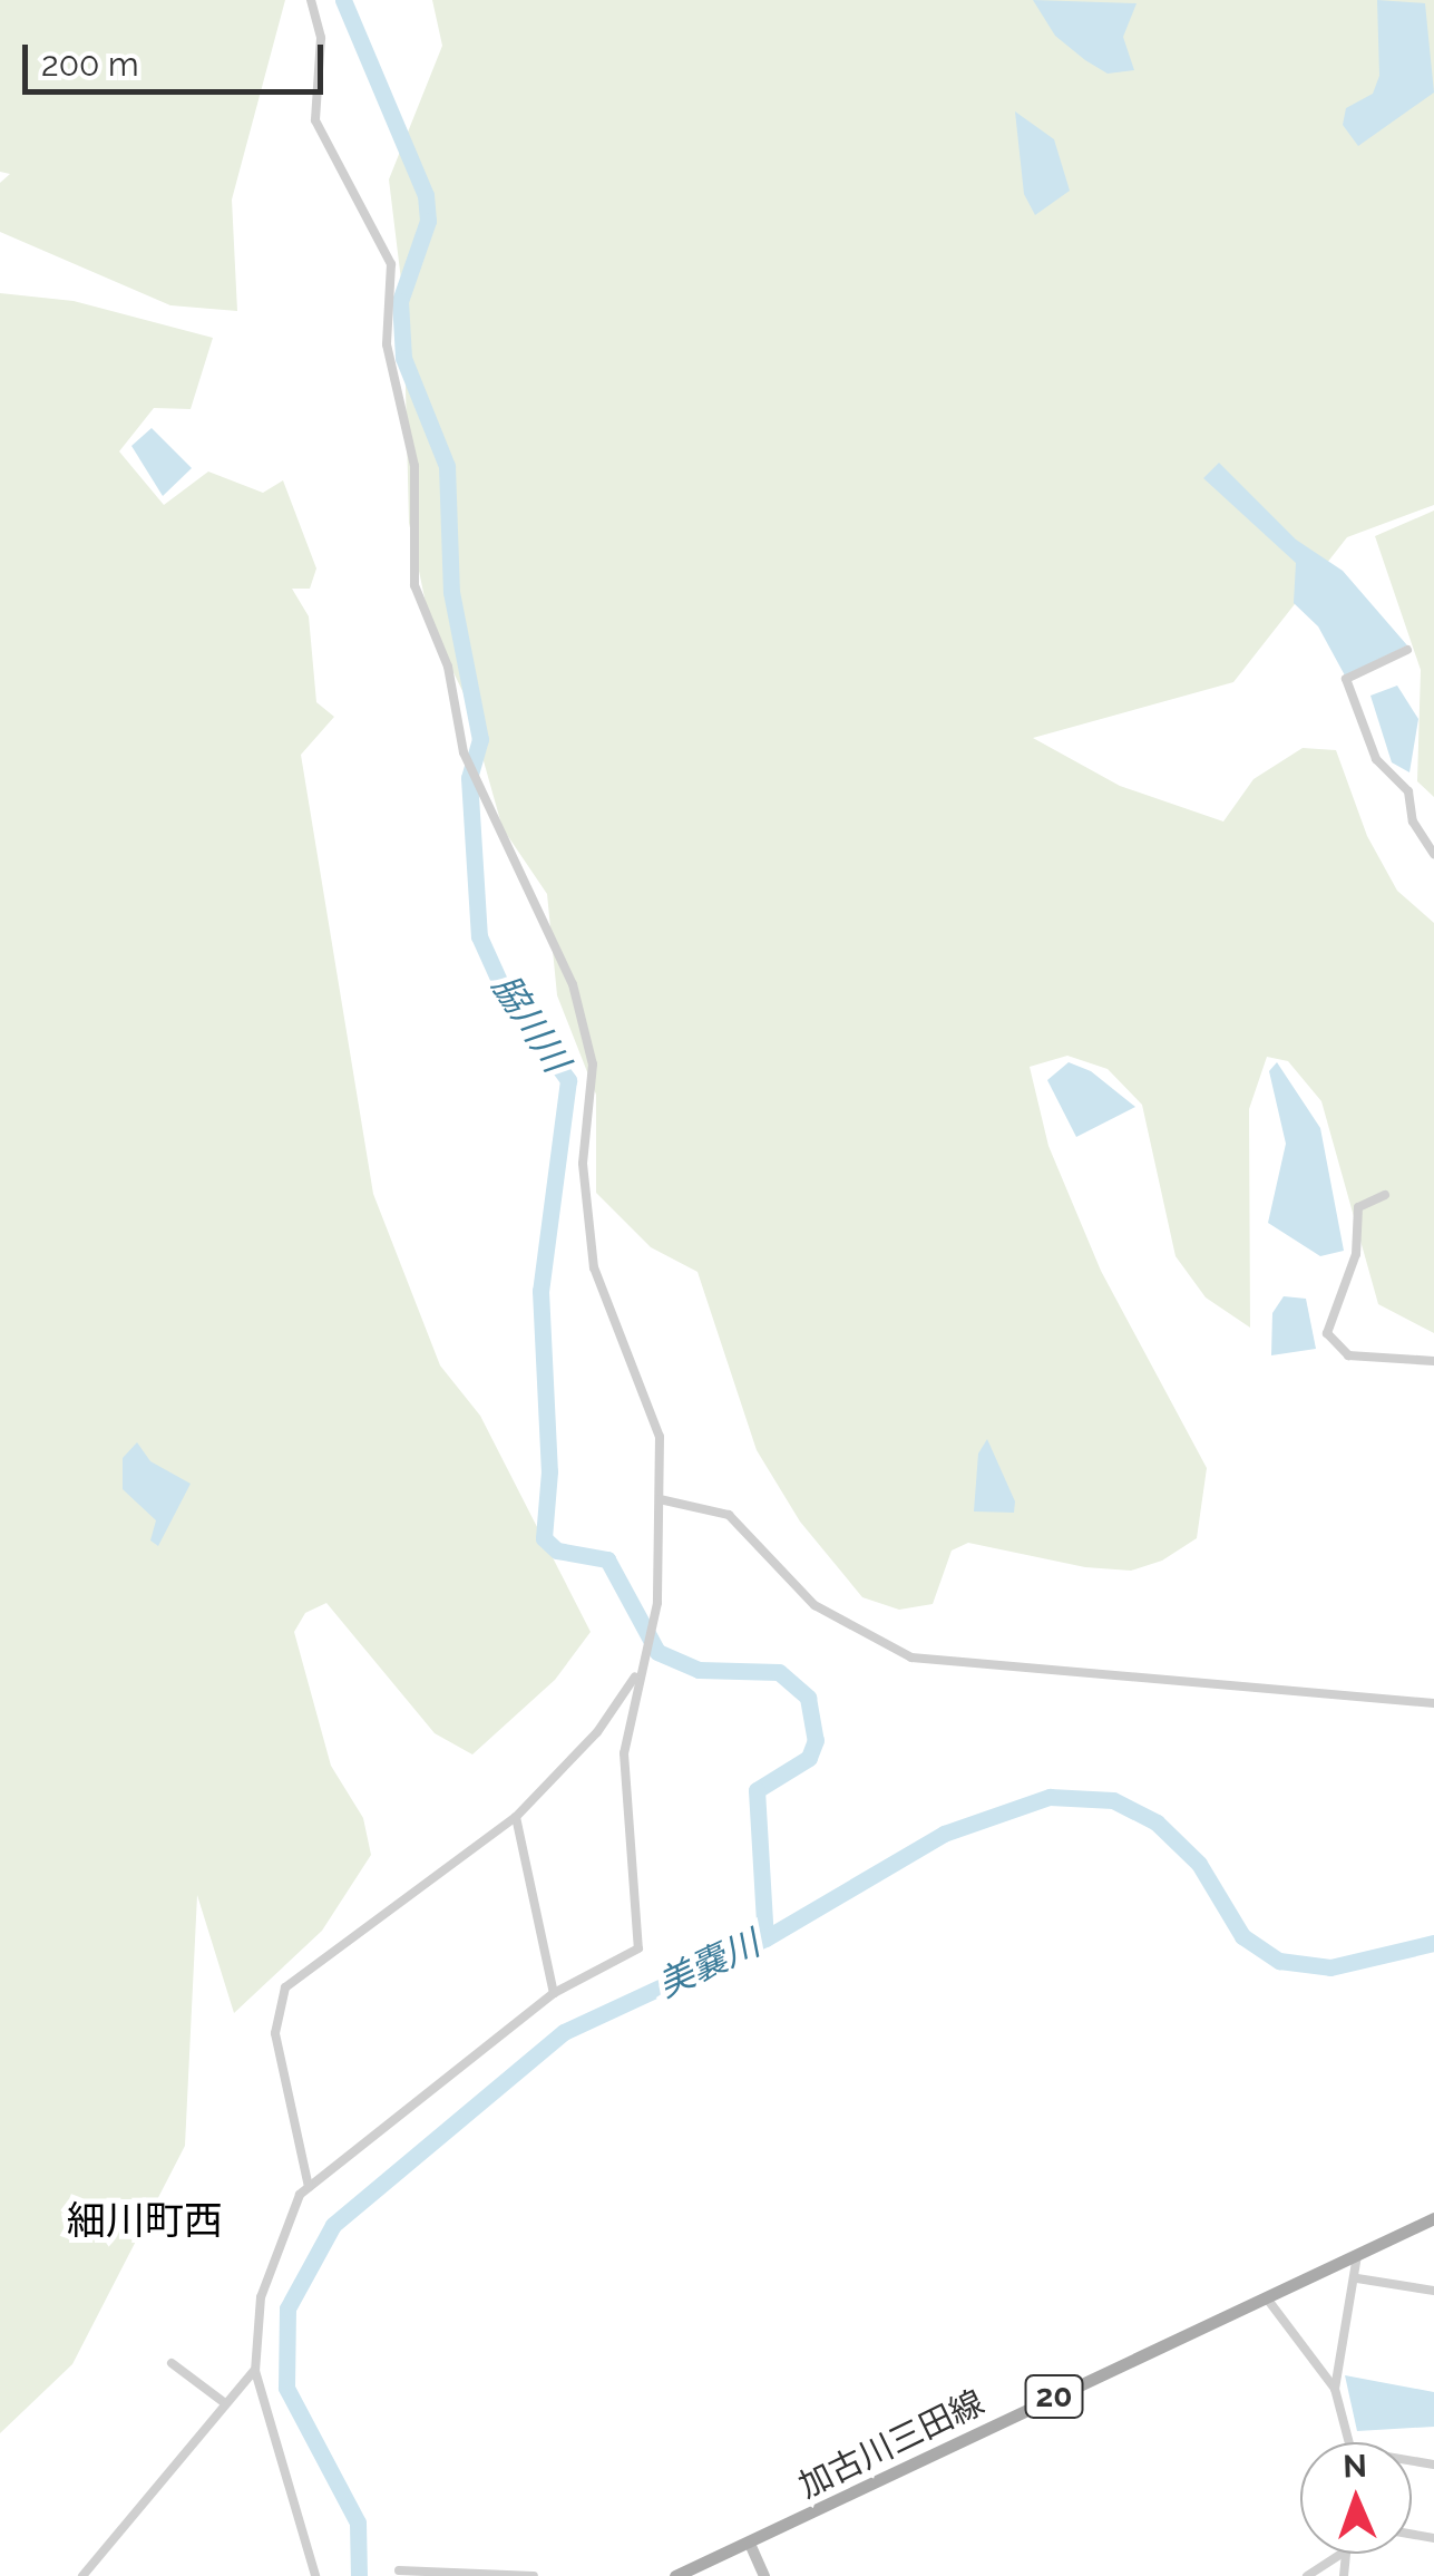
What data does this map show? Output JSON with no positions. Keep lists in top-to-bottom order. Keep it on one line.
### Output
{"streets":{"main road":["20","加古川三田線"]},"districts":["細川町西"],"water":["脇川川","美嚢川"],"scale_bar":"200 m","north":"top"}
